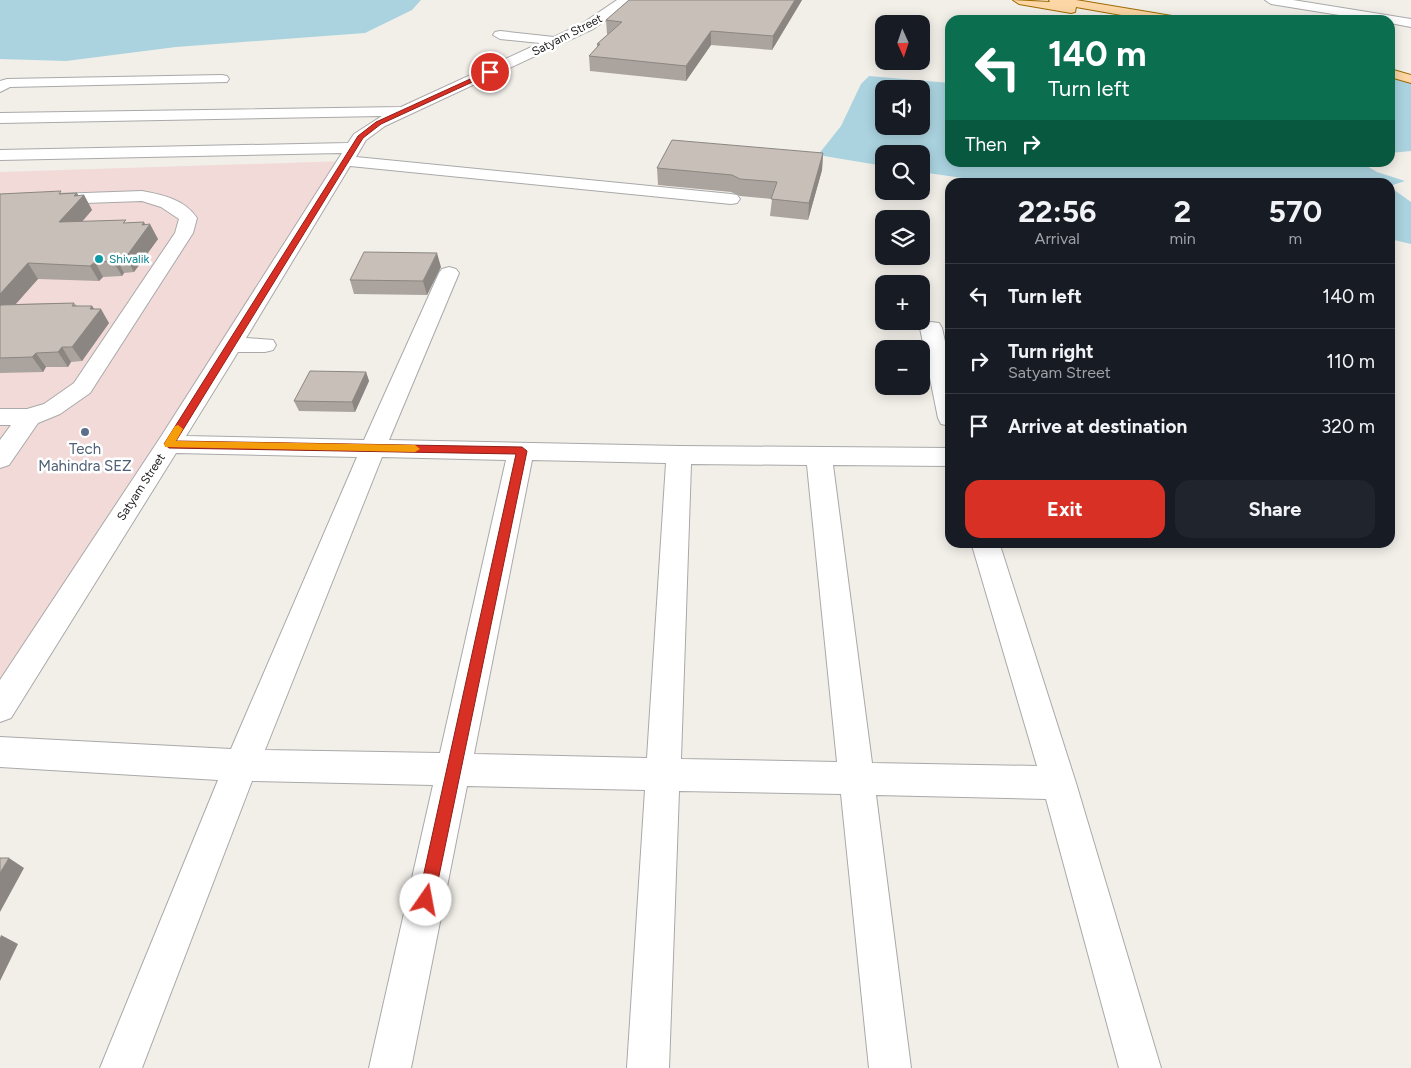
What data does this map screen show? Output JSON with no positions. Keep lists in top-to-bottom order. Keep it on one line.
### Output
{"streets":{"street":["Satyam Street"]},"places":["Shivalik","Tech Mahindra SEZ"],"north":"bottom","page":{"map_buttons":["+","−"],"turn":["140 m","Turn left"],"then":"Then","eta":["22:56","Arrival","2","min","570","m"],"list":[{"name":"Turn left","value":"140 m"},{"name":"Turn right","note":"Satyam Street","value":"110 m"},{"name":"Arrive at destination","value":"320 m"}],"buttons":["Exit","Share"]}}
